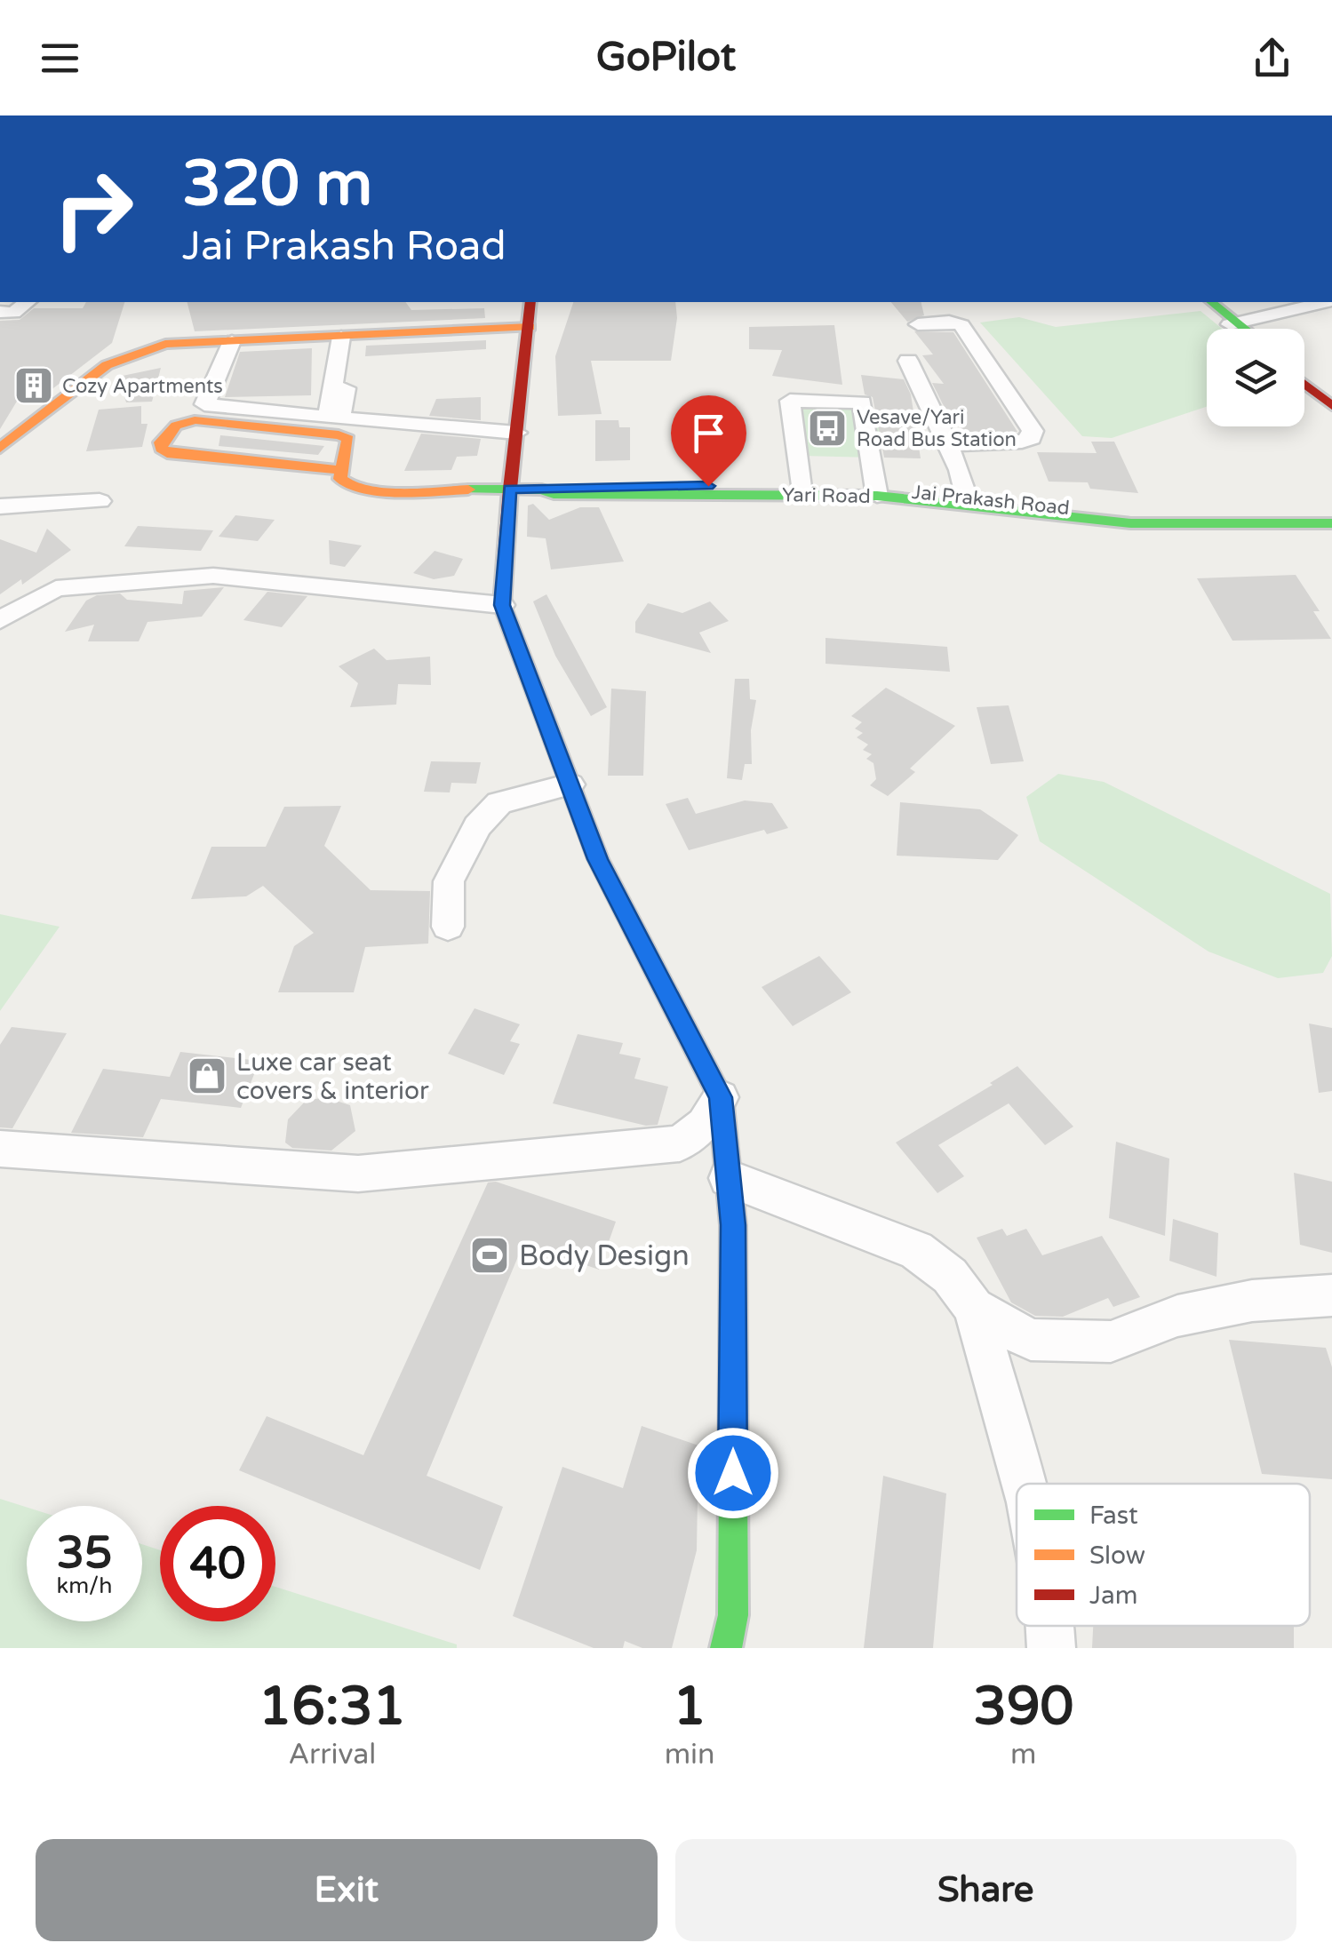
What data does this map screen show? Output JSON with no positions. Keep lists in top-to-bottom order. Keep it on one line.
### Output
{"streets":{"street":["Yari Road","Jai Prakash Road"]},"crossings":[["Yari Road","Jai Prakash Road"]],"places":{"building":["Cozy Apartments"],"bus stop":["Vesave/Yari Road Bus Station"],"shop":["Luxe car seat covers & interior"],"sports":["Body Design"]},"legend":["Fast","Slow","Jam"],"page":{"header":"GoPilot","turn":["320 m","Jai Prakash Road"],"speed":"35 km/h","limit":"40","eta":["16:31","Arrival","1","min","390","m"],"buttons":["Exit","Share"]}}
